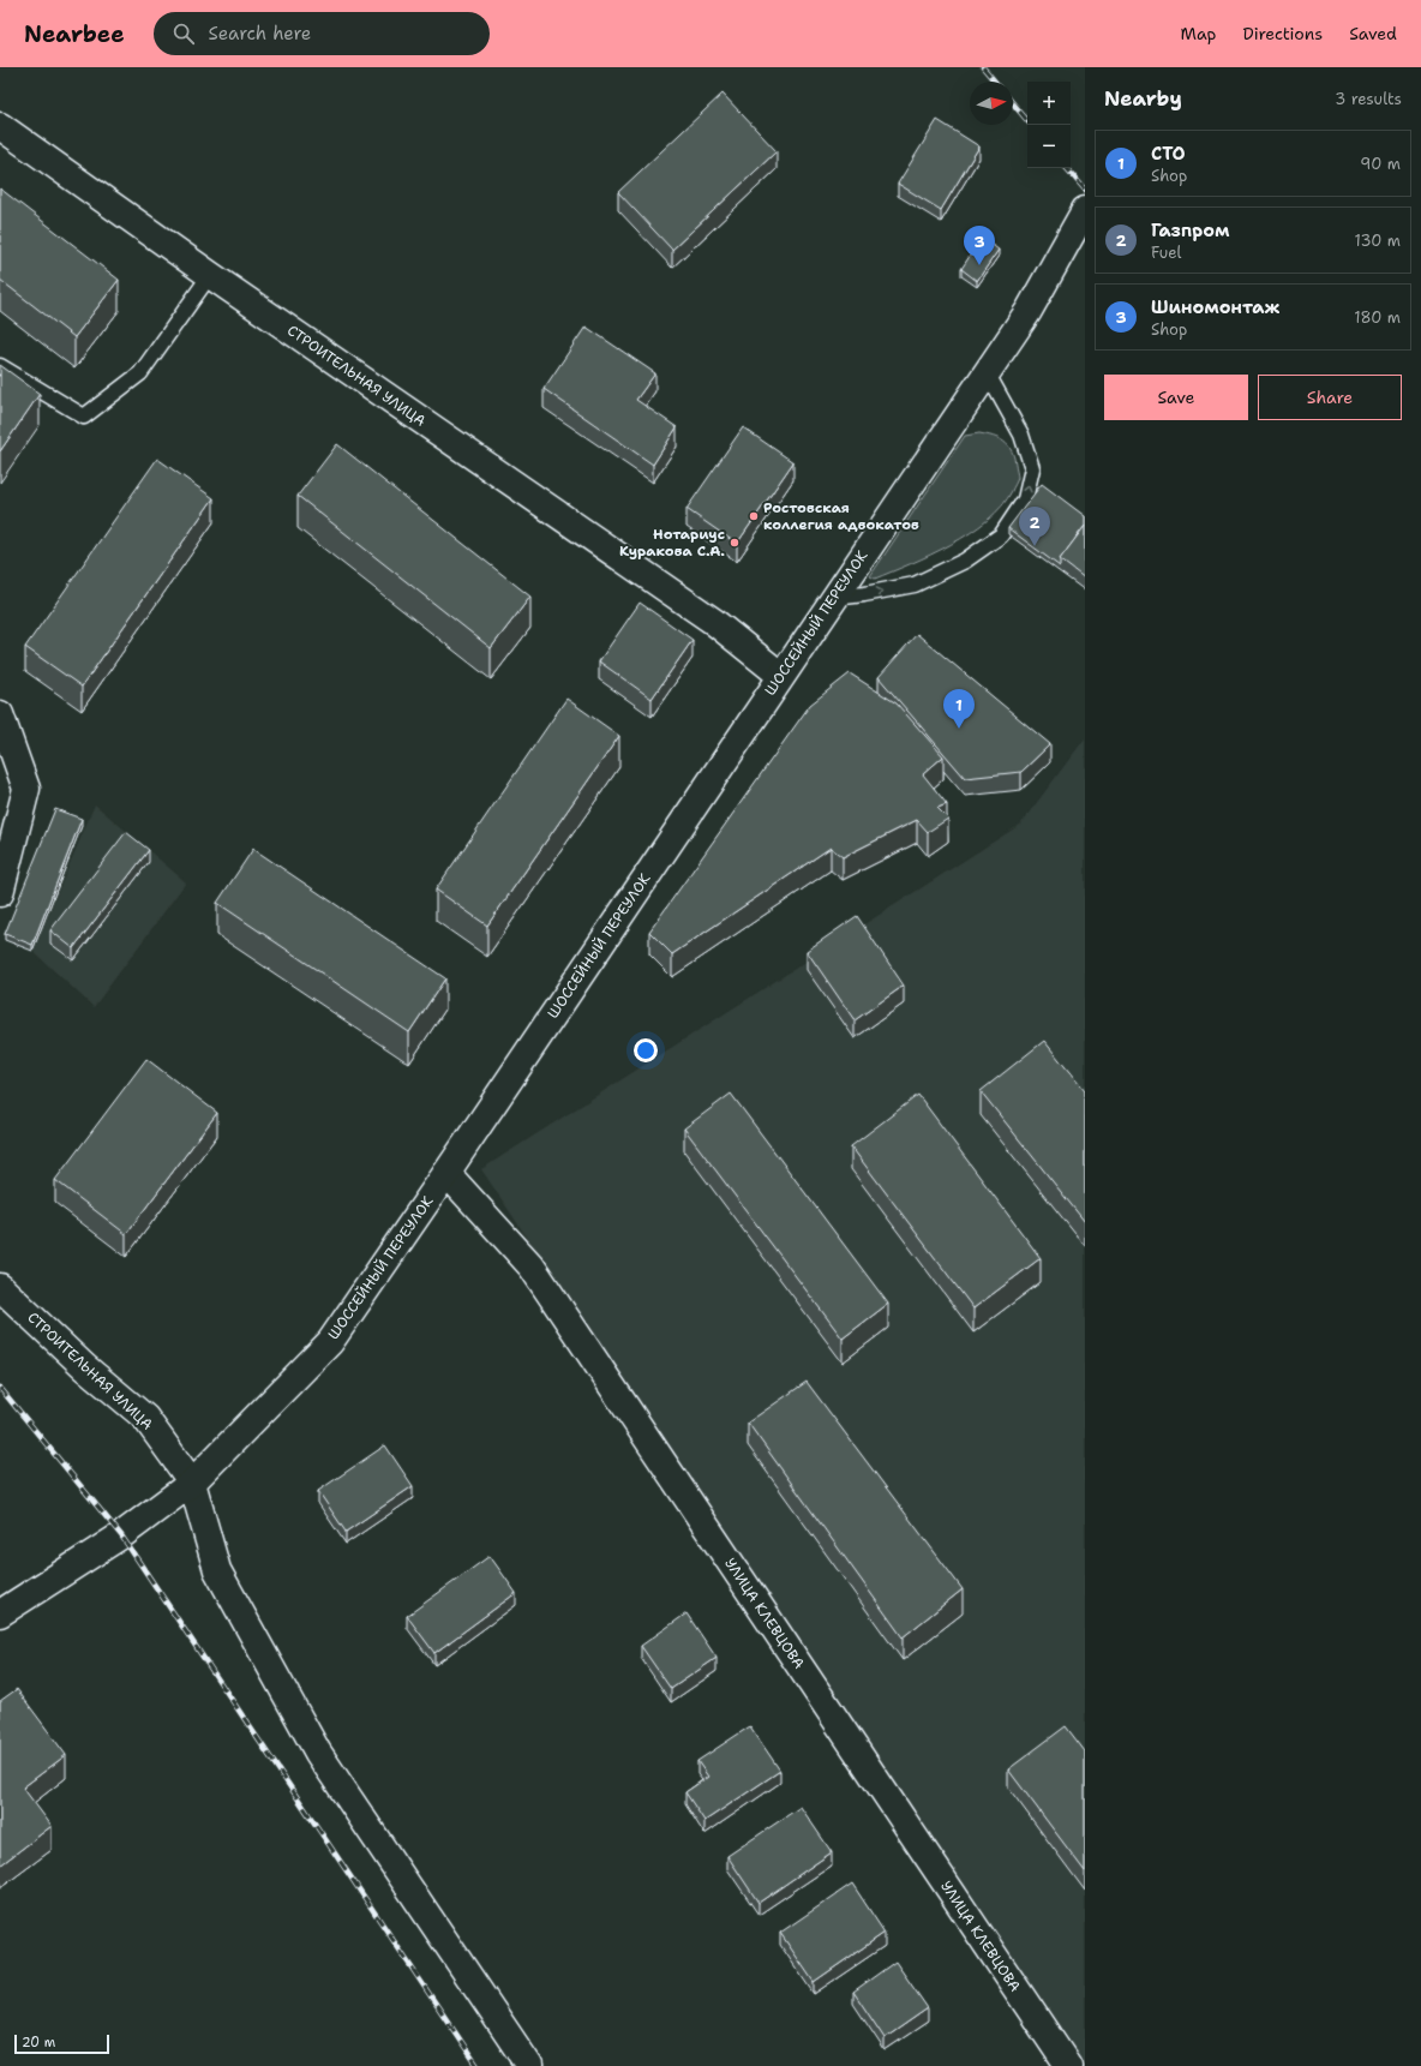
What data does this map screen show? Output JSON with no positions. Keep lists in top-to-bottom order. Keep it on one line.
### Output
{"streets":{"street":["СТРОИТЕЛЬНАЯ УЛИЦА","ШОССЕЙНЫЙ ПЕРЕУЛОК","УЛИЦА КЛЕВЦОВА"]},"crossings":[["СТРОИТЕЛЬНАЯ УЛИЦА","ШОССЕЙНЫЙ ПЕРЕУЛОК"],["ШОССЕЙНЫЙ ПЕРЕУЛОК","УЛИЦА КЛЕВЦОВА"]],"places":["Ростовская коллегия адвокатов","Нотариус Куракова С.А."],"scale_bar":"20 m","north":"right","page":{"header":"Nearbee","search":"Search here","nav":["Map","Directions","Saved"],"heading":["Nearby","3 results"],"map_buttons":["+","−"],"list":[{"mark":"1","name":"СТО","note":"Shop","value":"90 m"},{"mark":"2","name":"Газпром","note":"Fuel","value":"130 m"},{"mark":"3","name":"Шиномонтаж","note":"Shop","value":"180 m"}],"pins":["3","2","1"],"buttons":["Save","Share"],"scale":"20 m"}}
